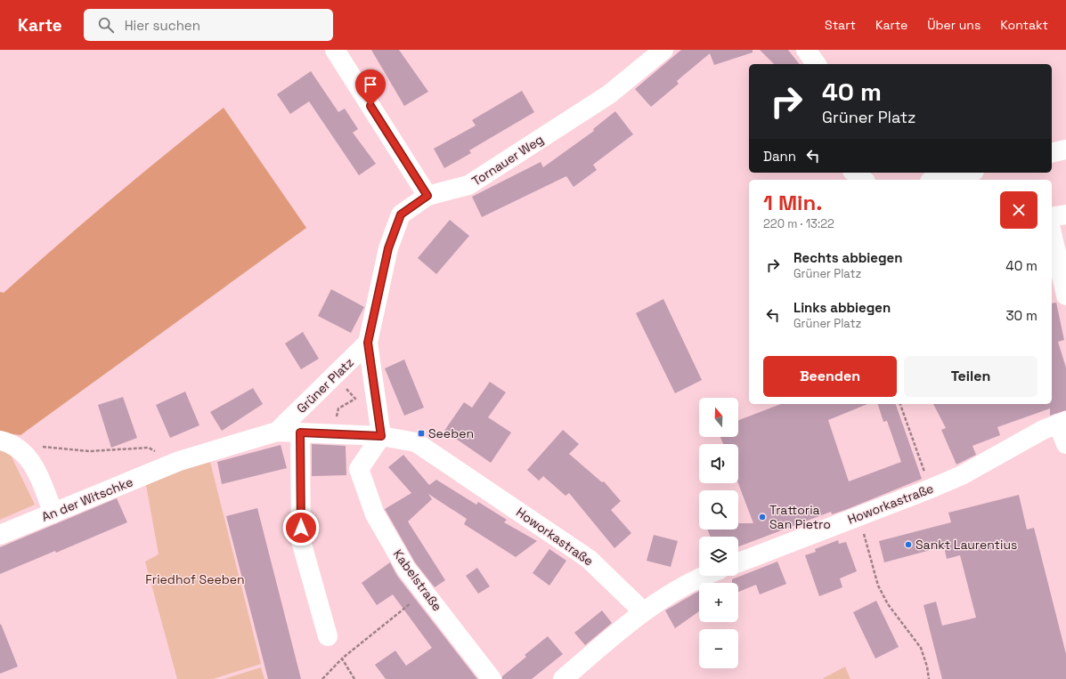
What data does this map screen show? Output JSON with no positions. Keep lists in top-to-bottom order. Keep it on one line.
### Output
{"streets":{"street":["Tornauer Weg","Grüner Platz","An der Witschke","Howorkastraße","Kabelstraße"]},"crossings":[["Tornauer Weg","Grüner Platz"],["Grüner Platz","An der Witschke"],["Grüner Platz","Howorkastraße"],["Grüner Platz","Kabelstraße"],["Howorkastraße","Kabelstraße"]],"parks":["Friedhof Seeben"],"places":{"transit":["Seeben"],"other":["Trattoria San Pietro","Sankt Laurentius"]},"north":"top","page":{"header":"Karte","search":"Hier suchen","nav":["Start","Karte","Über uns","Kontakt"],"turn":["40 m","Grüner Platz"],"then":"Dann","heading":["1 Min.","220 m · 13:22"],"list":[{"name":"Rechts abbiegen","note":"Grüner Platz","value":"40 m"},{"name":"Links abbiegen","note":"Grüner Platz","value":"30 m"}],"buttons":["Beenden","Teilen"],"map_buttons":["+","−"]}}
